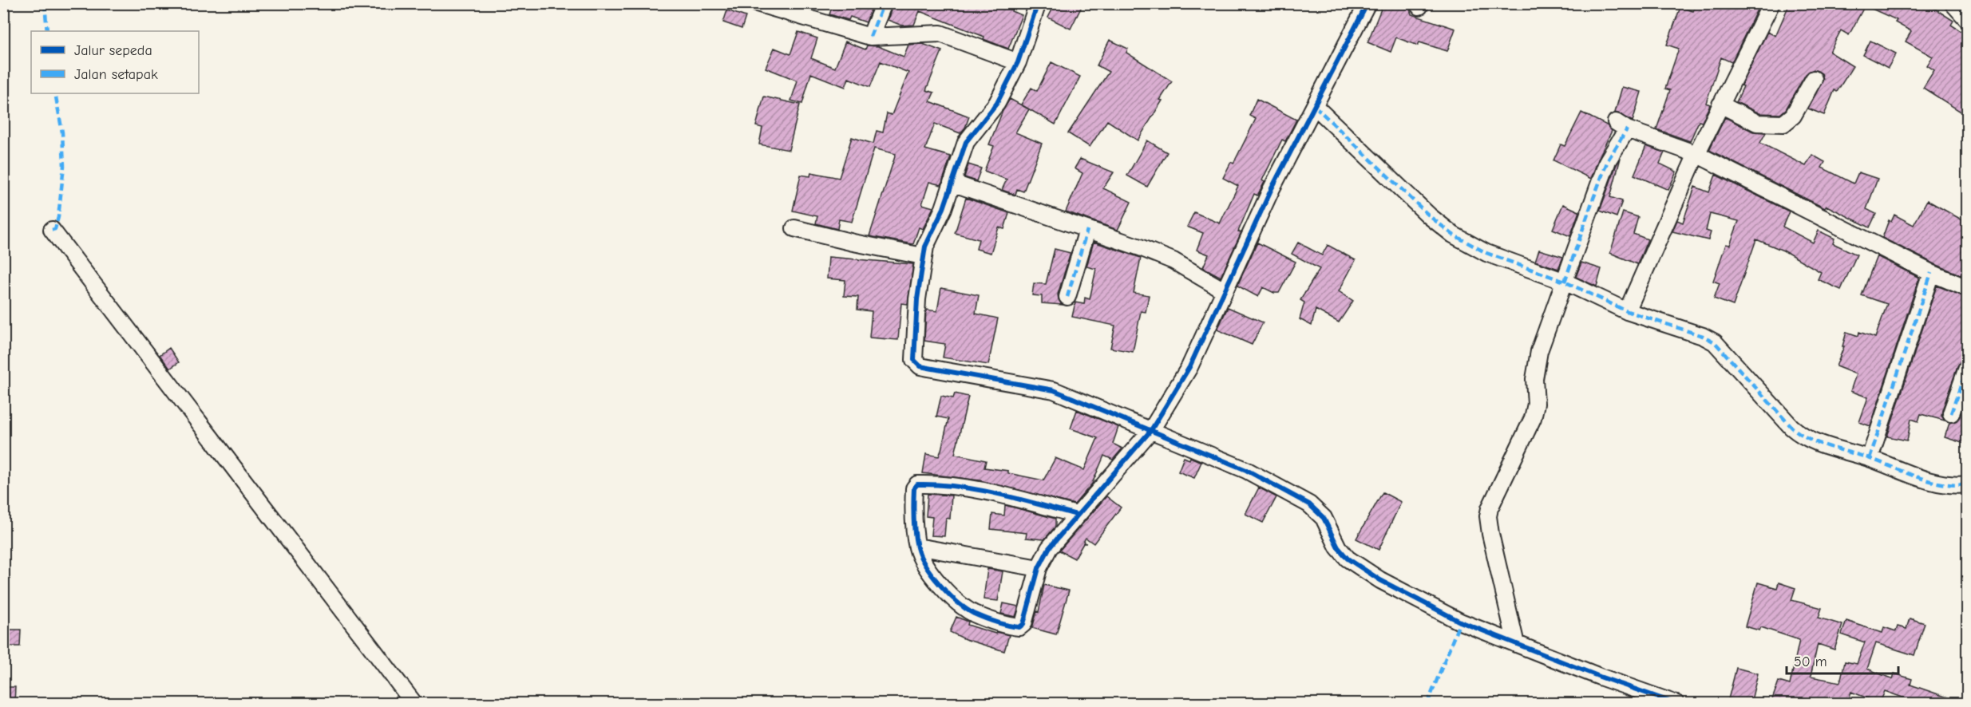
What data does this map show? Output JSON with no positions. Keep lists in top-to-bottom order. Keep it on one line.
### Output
{"legend":["Jalur sepeda","Jalan setapak"],"scale_bar":"50 m"}
